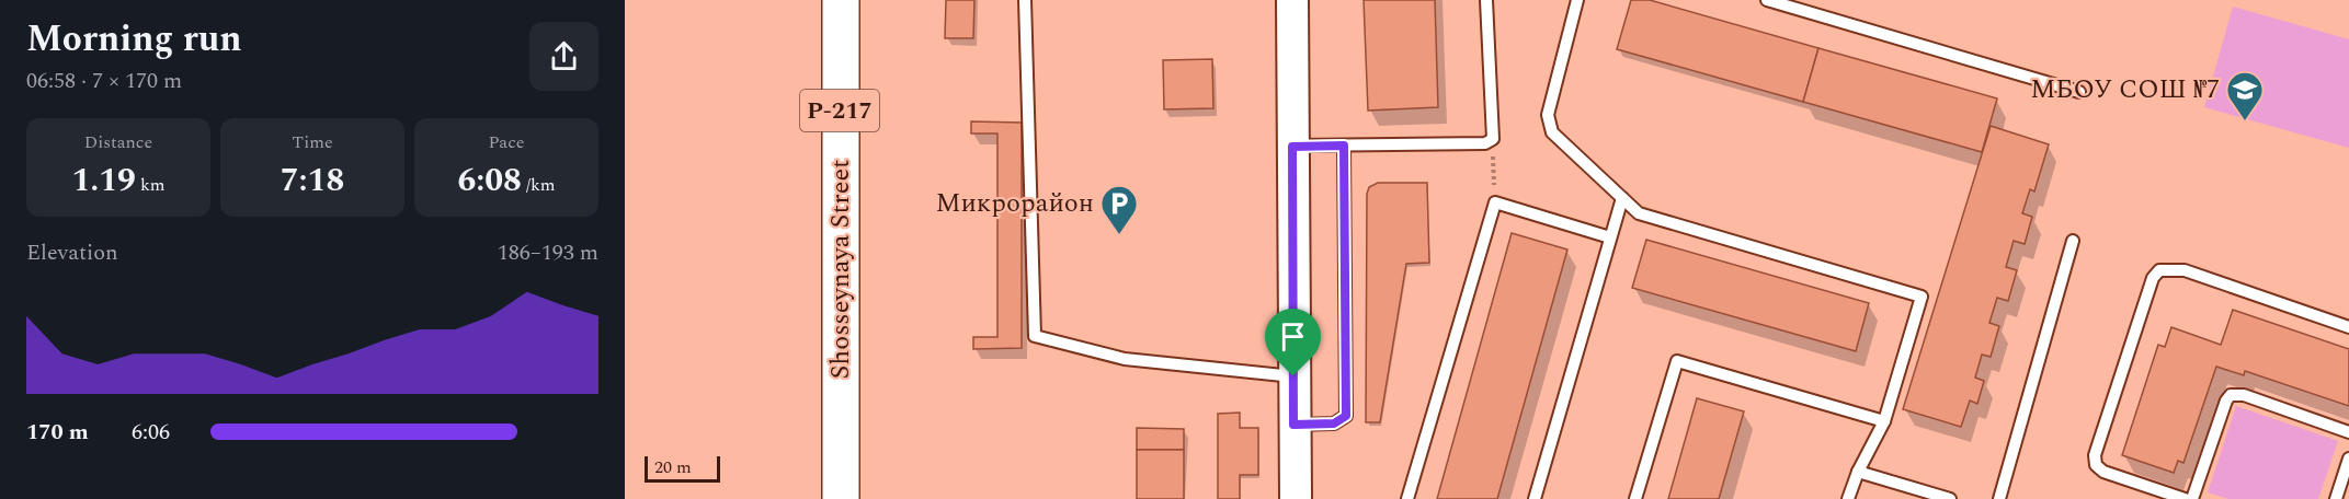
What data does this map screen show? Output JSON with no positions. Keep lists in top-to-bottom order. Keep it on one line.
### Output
{"streets":{"highway":["Р-217","Shosseynaya Street"]},"places":{"school or university":["МБОУ СОШ №7"],"parking":["Микрорайон"]},"scale_bar":"20 m","page":{"heading":["Morning run","06:58 · 7 × 170 m"],"stats":[["Distance","1.19 km"],["Time","7:18"],["Pace","6:08 /km"]],"chart":["Elevation","186–193 m"],"list":[{"name":"170 m","note":"6:06"}],"scale":"20 m"}}
